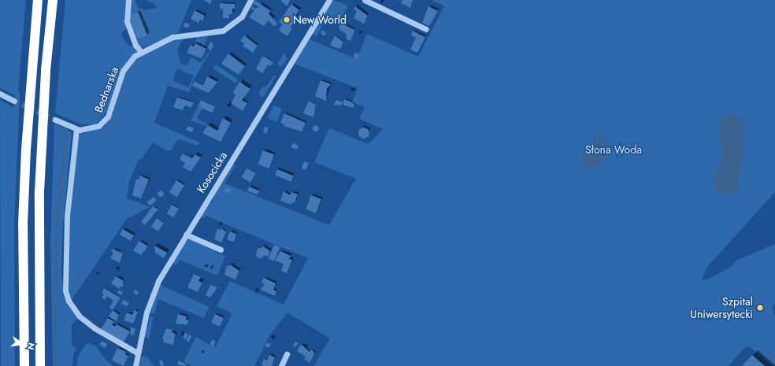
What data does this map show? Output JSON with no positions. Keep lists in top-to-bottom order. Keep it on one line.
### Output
{"streets":{"street":["Bednarska","Kosocicka"]},"parks":["Słona Woda"],"places":["New World","Szpital Uniwersytecki"],"north":"right"}
